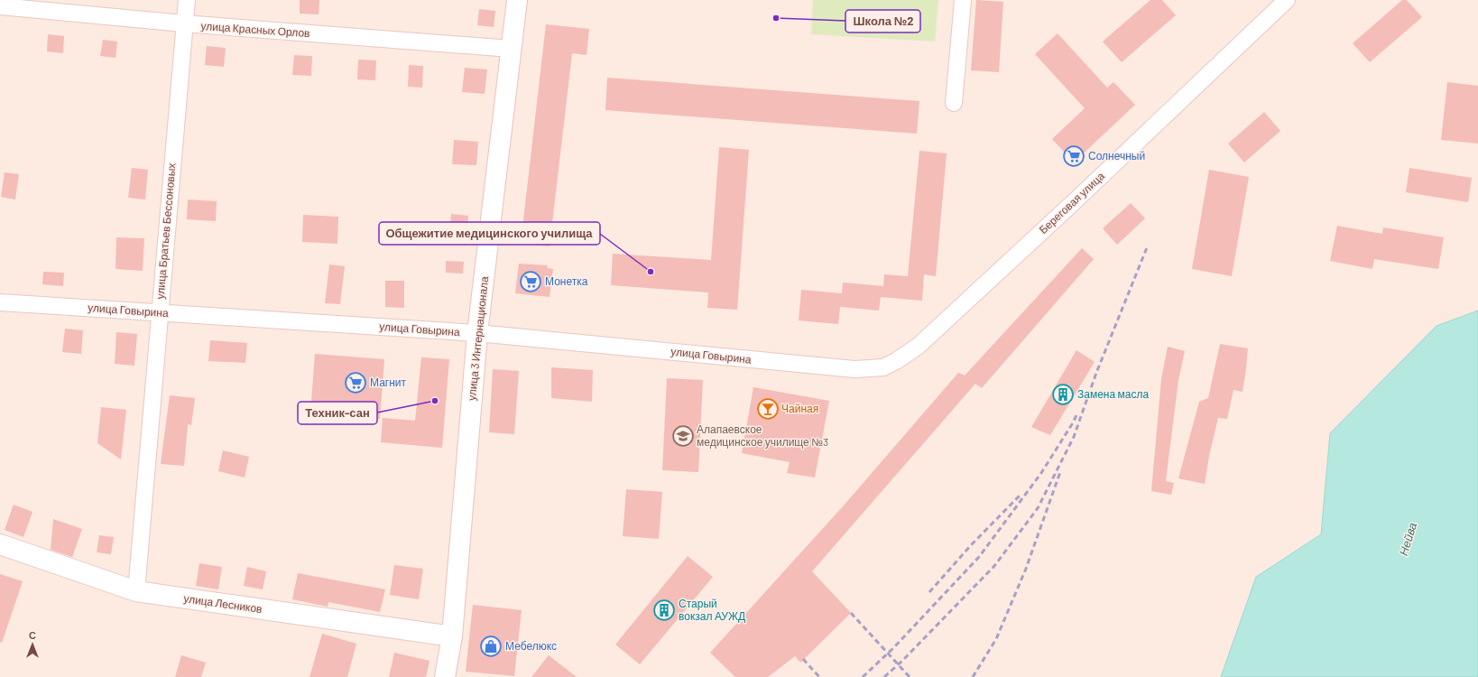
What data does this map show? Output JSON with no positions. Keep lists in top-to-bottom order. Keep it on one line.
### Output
{"streets":{"main road":["улица 3 Интернационала","улица Лесников"],"street":["улица Красных Орлов","Береговая улица","улица Братьев Бессоновых","улица Говырина"]},"crossings":[["улица Красных Орлов","улица Братьев Бессоновых"],["улица Красных Орлов","улица 3 Интернационала"],["Береговая улица","улица Говырина"],["улица Братьев Бессоновых","улица Говырина"],["улица Братьев Бессоновых","улица Лесников"],["улица Говырина","улица 3 Интернационала"],["улица 3 Интернационала","улица Лесников"]],"water":["Нейва"],"places":{"other":["Школа №2","Общежитие медицинского училища","Техник-сан"],"supermarket":["Солнечный","Монетка","Магнит"],"building":["Замена масла","Старый вокзал АУЖД"],"bar":["Чайная"],"school or university":["Алапаевское медицинское училище №3"],"shop":["Мебелюкс"]},"north":"top"}
